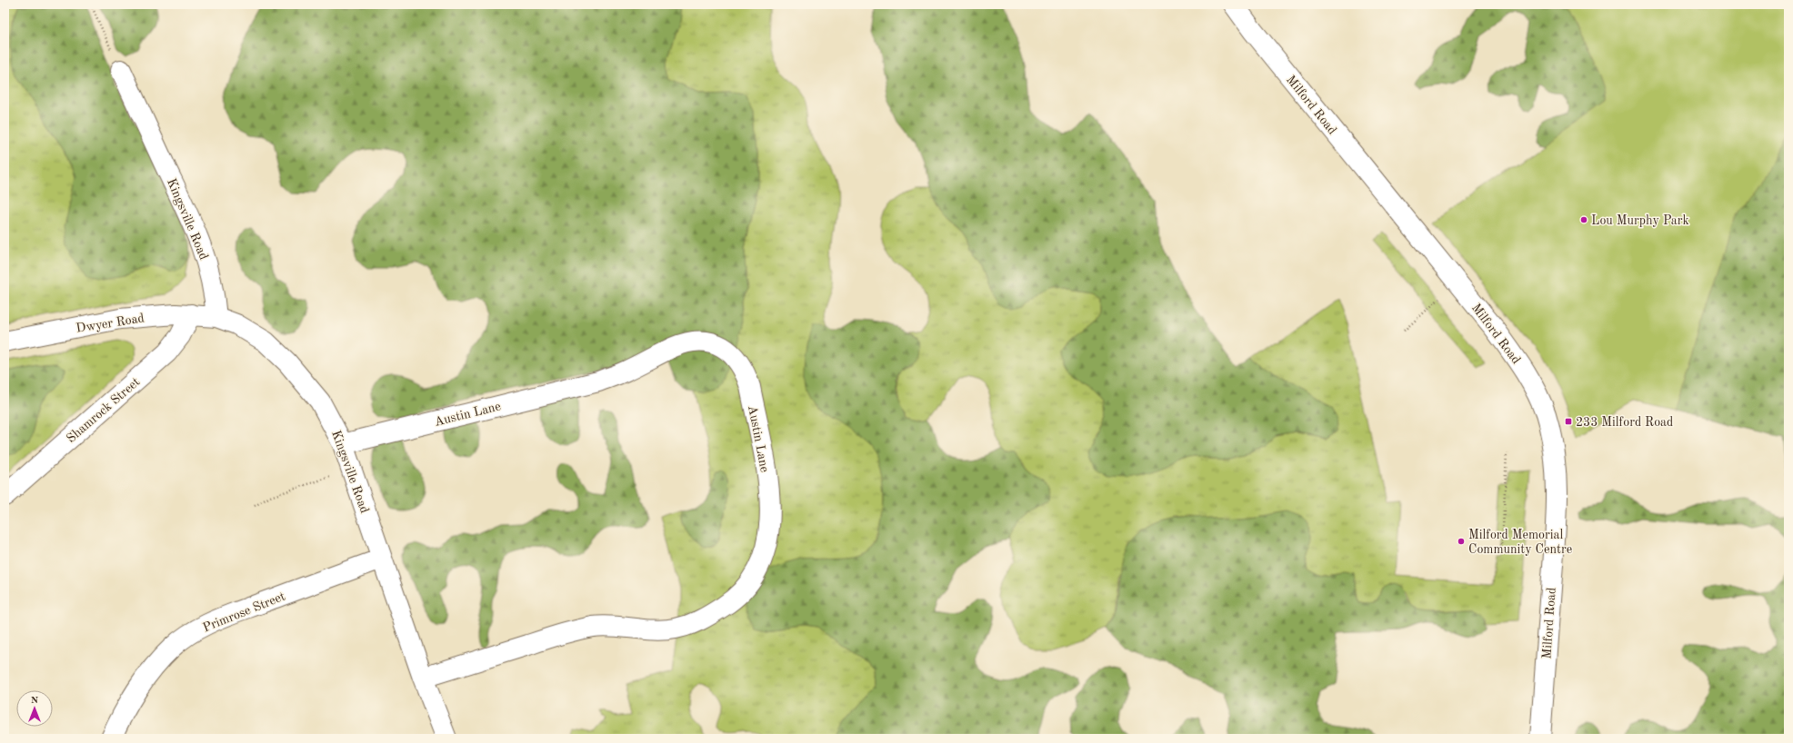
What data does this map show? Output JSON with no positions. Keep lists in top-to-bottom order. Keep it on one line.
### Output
{"streets":{"street":["Milford Road","Kingsville Road","Dwyer Road","Shamrock Street","Austin Lane","Primrose Street"]},"crossings":[["Kingsville Road","Dwyer Road"],["Kingsville Road","Austin Lane"],["Kingsville Road","Primrose Street"],["Dwyer Road","Shamrock Street"]],"places":{"other":["Lou Murphy Park","Milford Memorial Community Centre"],"transit":["233 Milford Road"]},"north":"top"}
